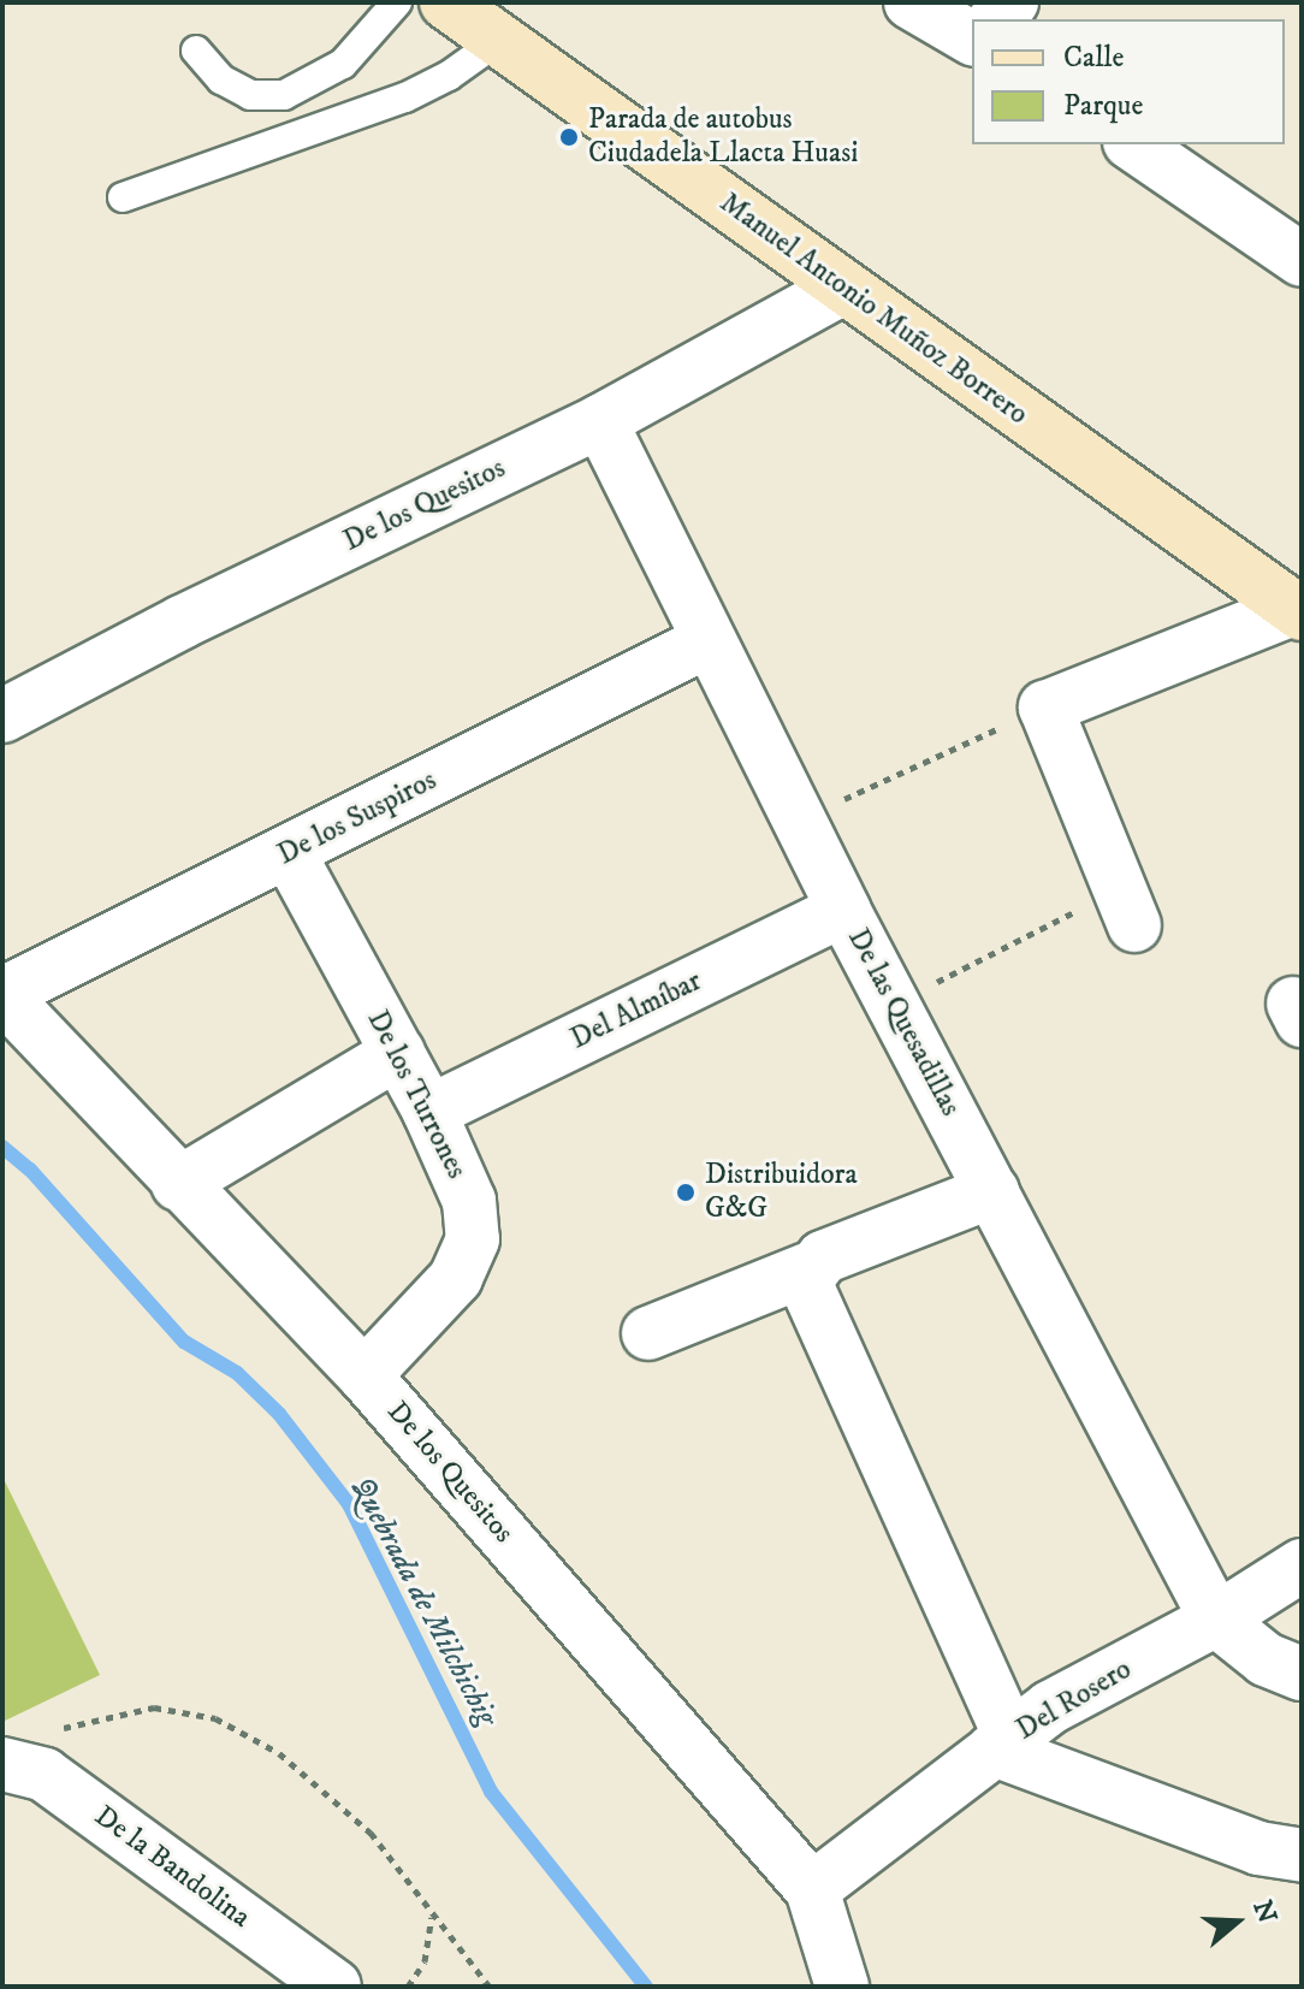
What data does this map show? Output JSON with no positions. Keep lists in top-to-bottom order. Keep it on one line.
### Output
{"streets":{"street":["Manuel Antonio Muñoz Borrero","De los Quesitos","De los Suspiros","Del Almíbar","De las Quesadillas","De los Turrones","Del Rosero","De la Bandolina"]},"crossings":[["Manuel Antonio Muñoz Borrero","De los Quesitos"],["De los Quesitos","De los Suspiros"],["De los Quesitos","De las Quesadillas"],["De los Quesitos","De los Turrones"],["De los Quesitos","Del Rosero"],["De los Suspiros","De las Quesadillas"],["De los Suspiros","De los Turrones"],["Del Almíbar","De las Quesadillas"],["Del Almíbar","De los Turrones"],["De las Quesadillas","Del Rosero"]],"water":["Quebrada de Milchichig"],"places":["Parada de autobus Ciudadela Llacta Huasi","Distribuidora G&G"],"legend":["Calle","Parque"],"north":"right"}
